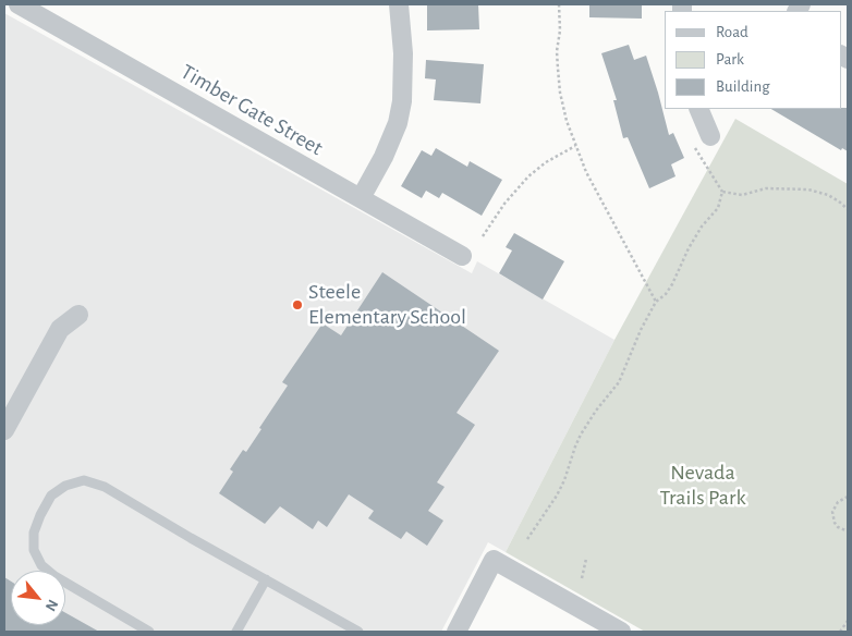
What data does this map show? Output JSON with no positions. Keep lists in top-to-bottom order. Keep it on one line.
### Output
{"streets":{"street":["Timber Gate Street"]},"parks":["Nevada Trails Park"],"places":["Steele Elementary School"],"legend":["Road","Park","Building"],"north":"bottom right"}
